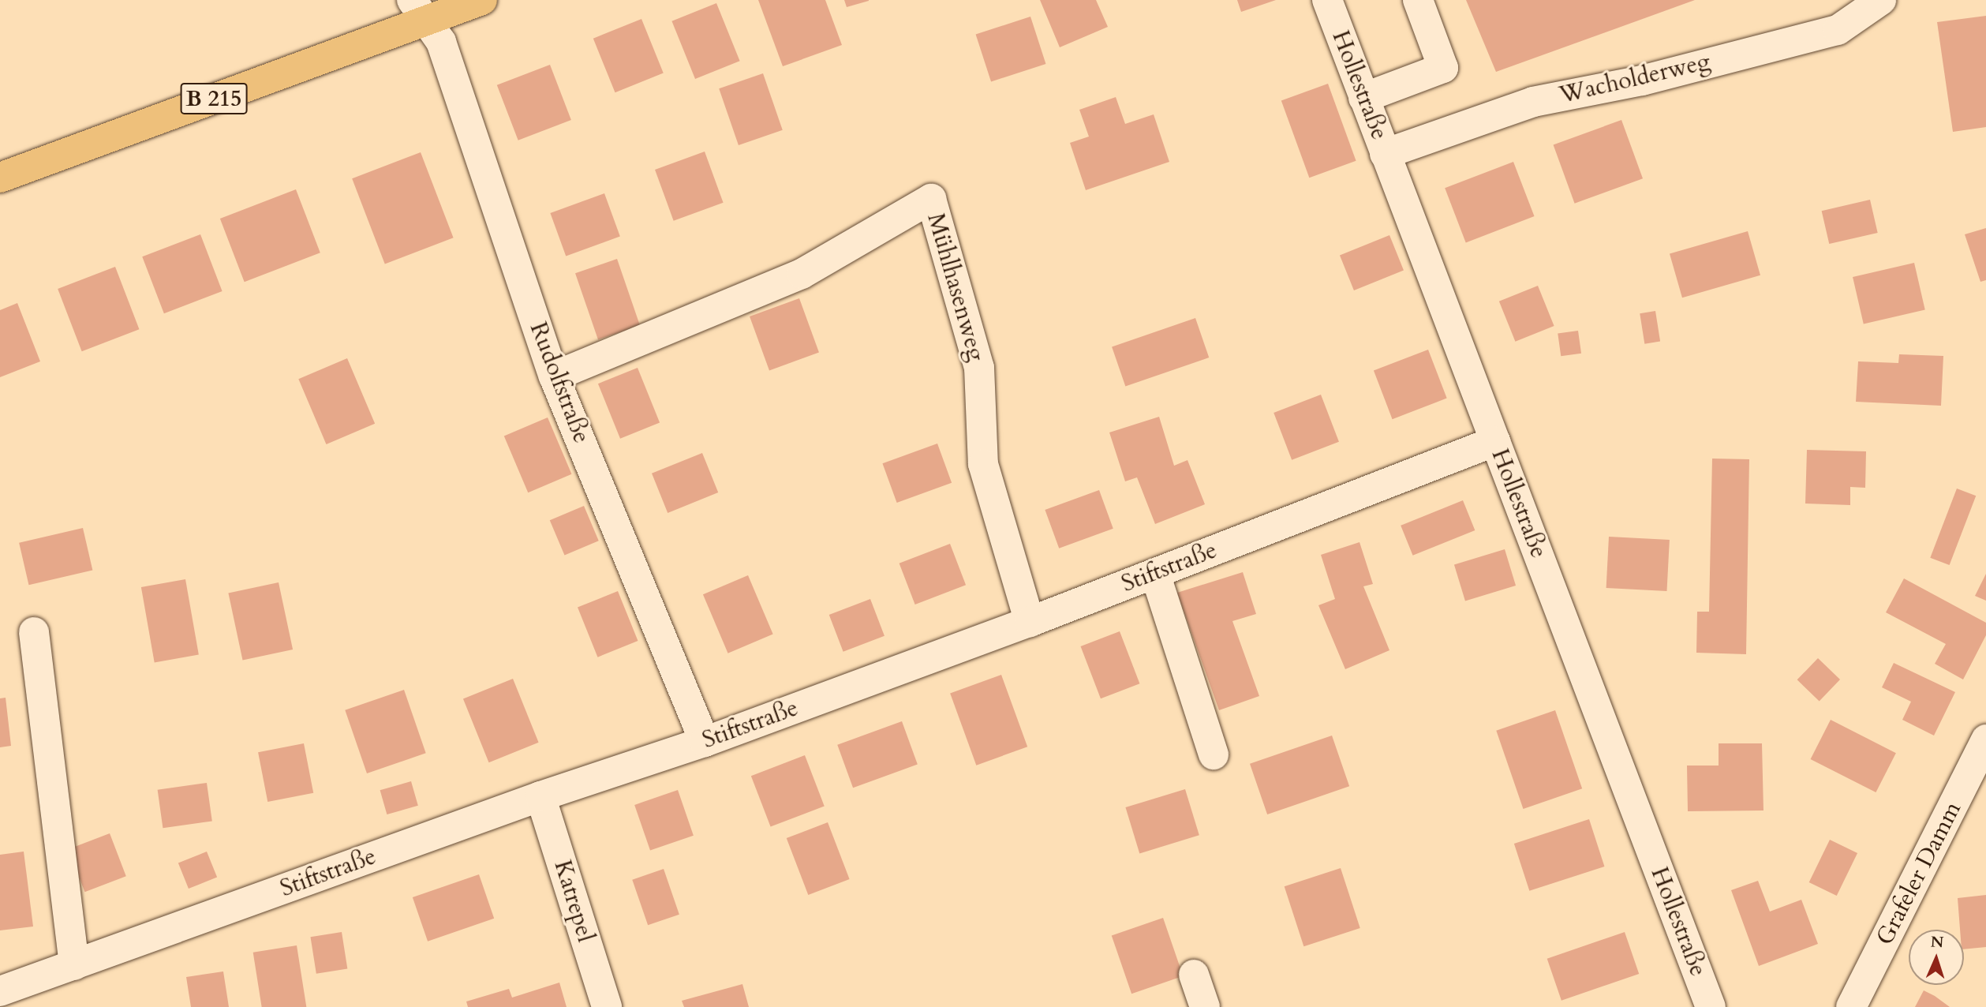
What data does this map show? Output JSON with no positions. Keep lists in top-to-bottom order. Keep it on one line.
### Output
{"streets":{"main road":["B 215"],"street":["Wacholderweg","Hollestraße","Mühlhasenweg","Rudolfstraße","Stiftstraße","Grafeler Damm","Katrepel"]},"crossings":[["Wacholderweg","Hollestraße"],["Hollestraße","Stiftstraße"],["B 215","Rudolfstraße"],["Mühlhasenweg","Rudolfstraße"],["Mühlhasenweg","Stiftstraße"],["Rudolfstraße","Stiftstraße"],["Stiftstraße","Katrepel"]],"north":"top"}
